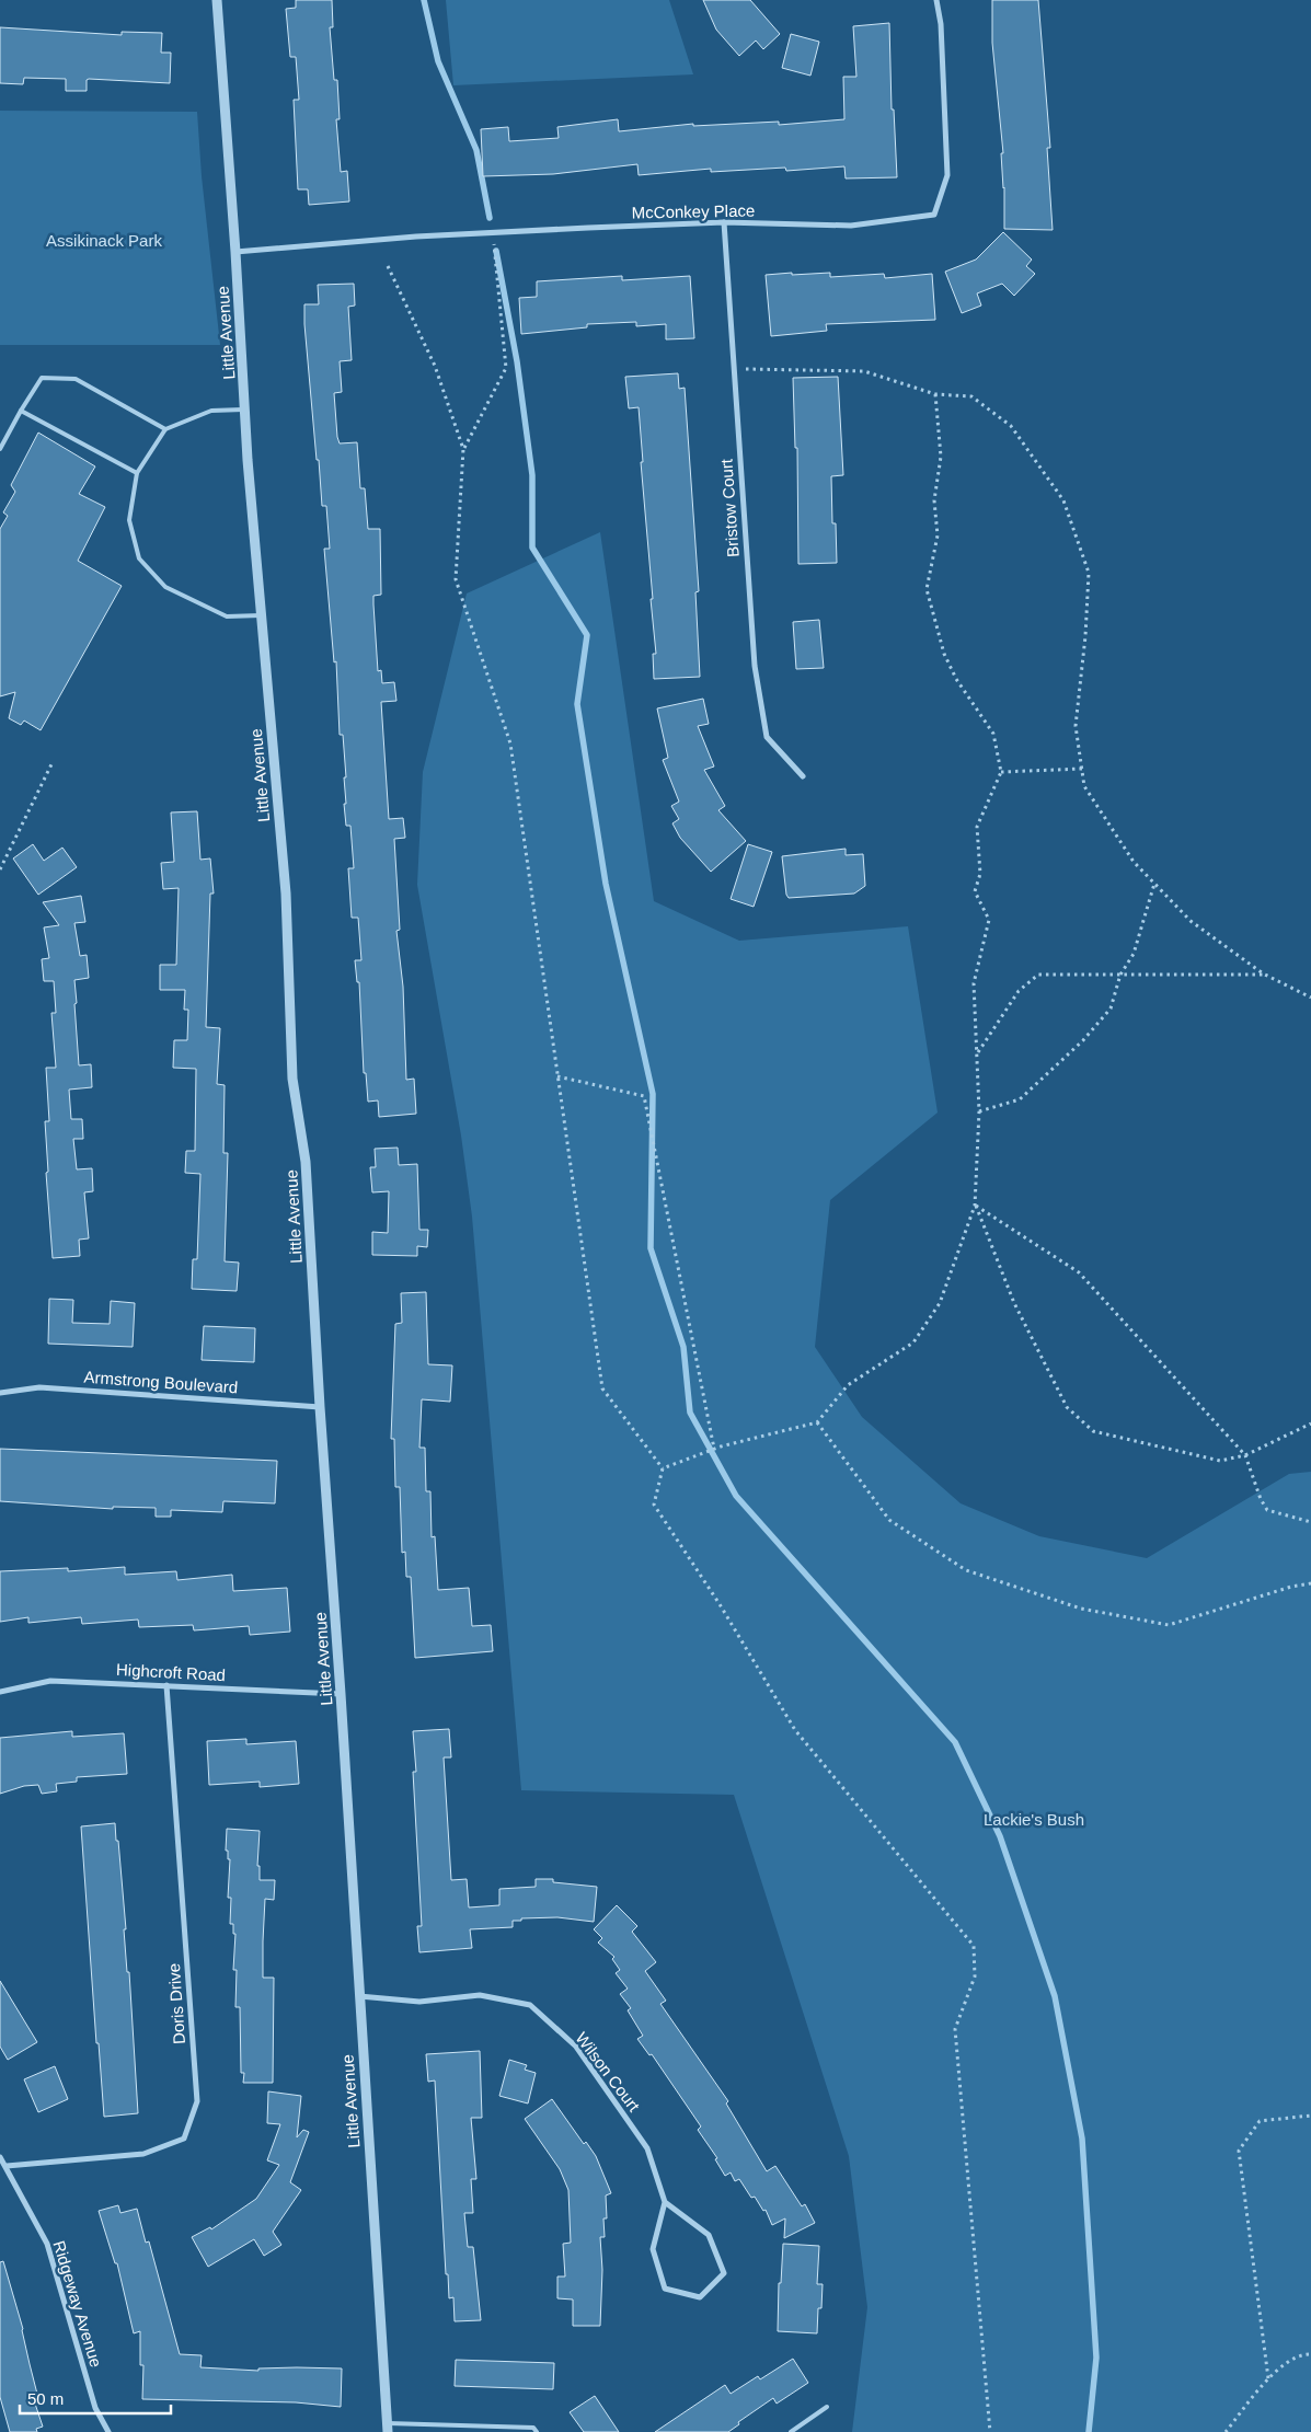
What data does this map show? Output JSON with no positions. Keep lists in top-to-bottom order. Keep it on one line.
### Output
{"streets":{"street":["McConkey Place","Little Avenue","Bristow Court","Armstrong Boulevard","Highcroft Road","Doris Drive","Wilson Court","Ridgeway Avenue"]},"crossings":[["McConkey Place","Little Avenue"],["McConkey Place","Bristow Court"],["Little Avenue","Armstrong Boulevard"],["Little Avenue","Highcroft Road"],["Little Avenue","Wilson Court"],["Highcroft Road","Doris Drive"],["Doris Drive","Ridgeway Avenue"]],"parks":["Assikinack Park","Lackie's Bush"],"scale_bar":"50 m"}
